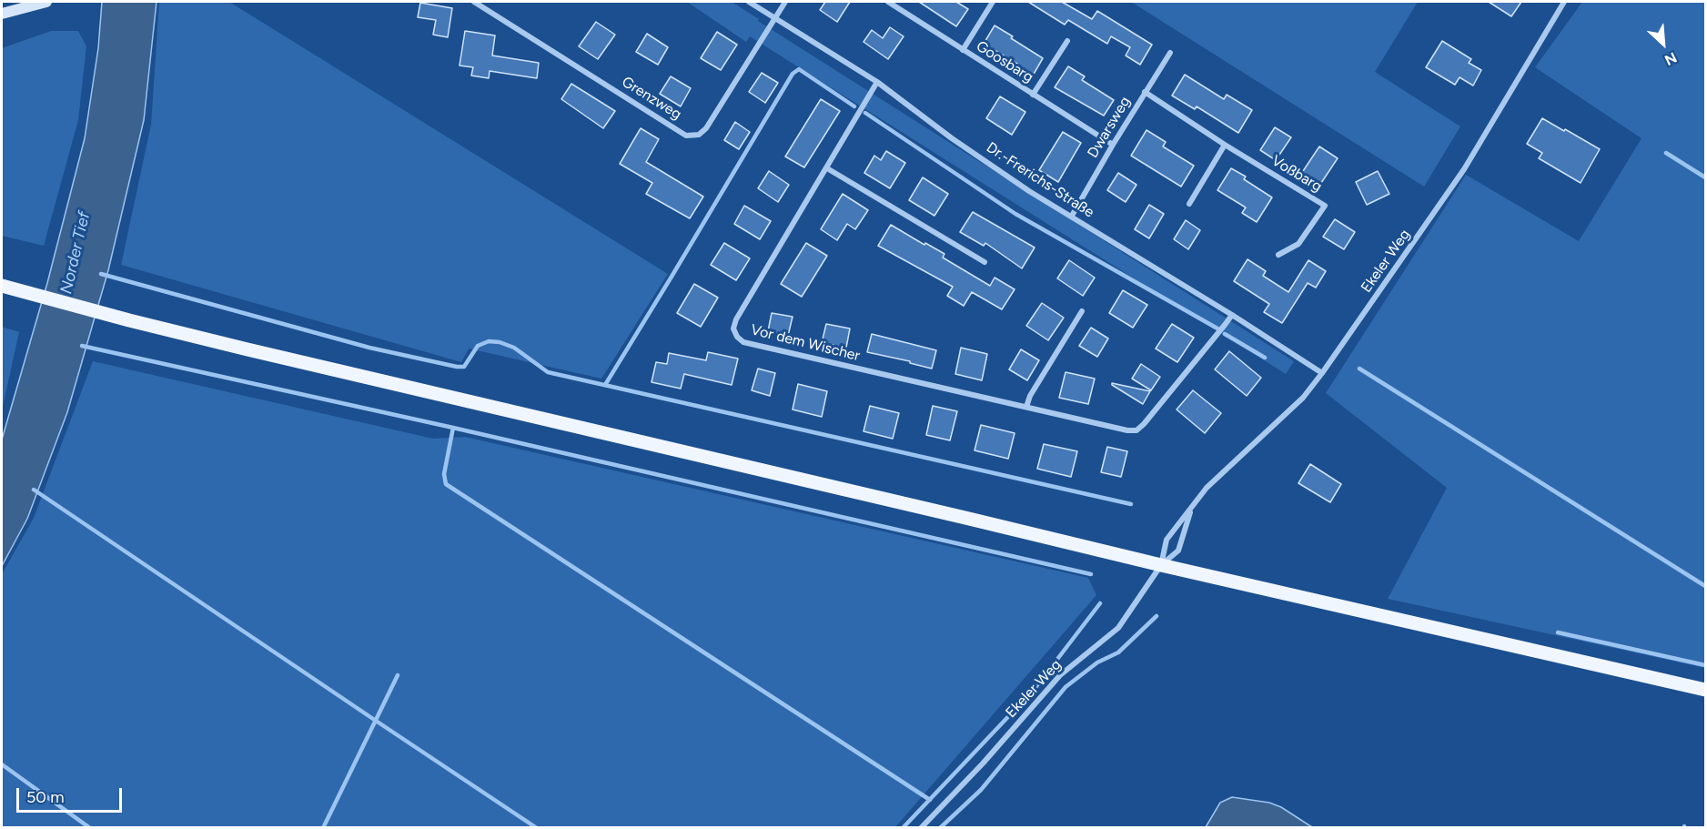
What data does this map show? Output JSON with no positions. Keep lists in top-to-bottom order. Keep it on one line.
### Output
{"streets":{"street":["Goosbarg","Grenzweg","Dwarsweg","Voßbarg","Dr.-Frerichs-Straße","Ekeler Weg","Vor dem Wischer"]},"crossings":[["Goosbarg","Dwarsweg"],["Grenzweg","Dr.-Frerichs-Straße"],["Dwarsweg","Voßbarg"],["Dwarsweg","Dr.-Frerichs-Straße"],["Dr.-Frerichs-Straße","Ekeler Weg"],["Dr.-Frerichs-Straße","Vor dem Wischer"]],"water":["Norder Tief"],"scale_bar":"50 m","north":"bottom right"}
